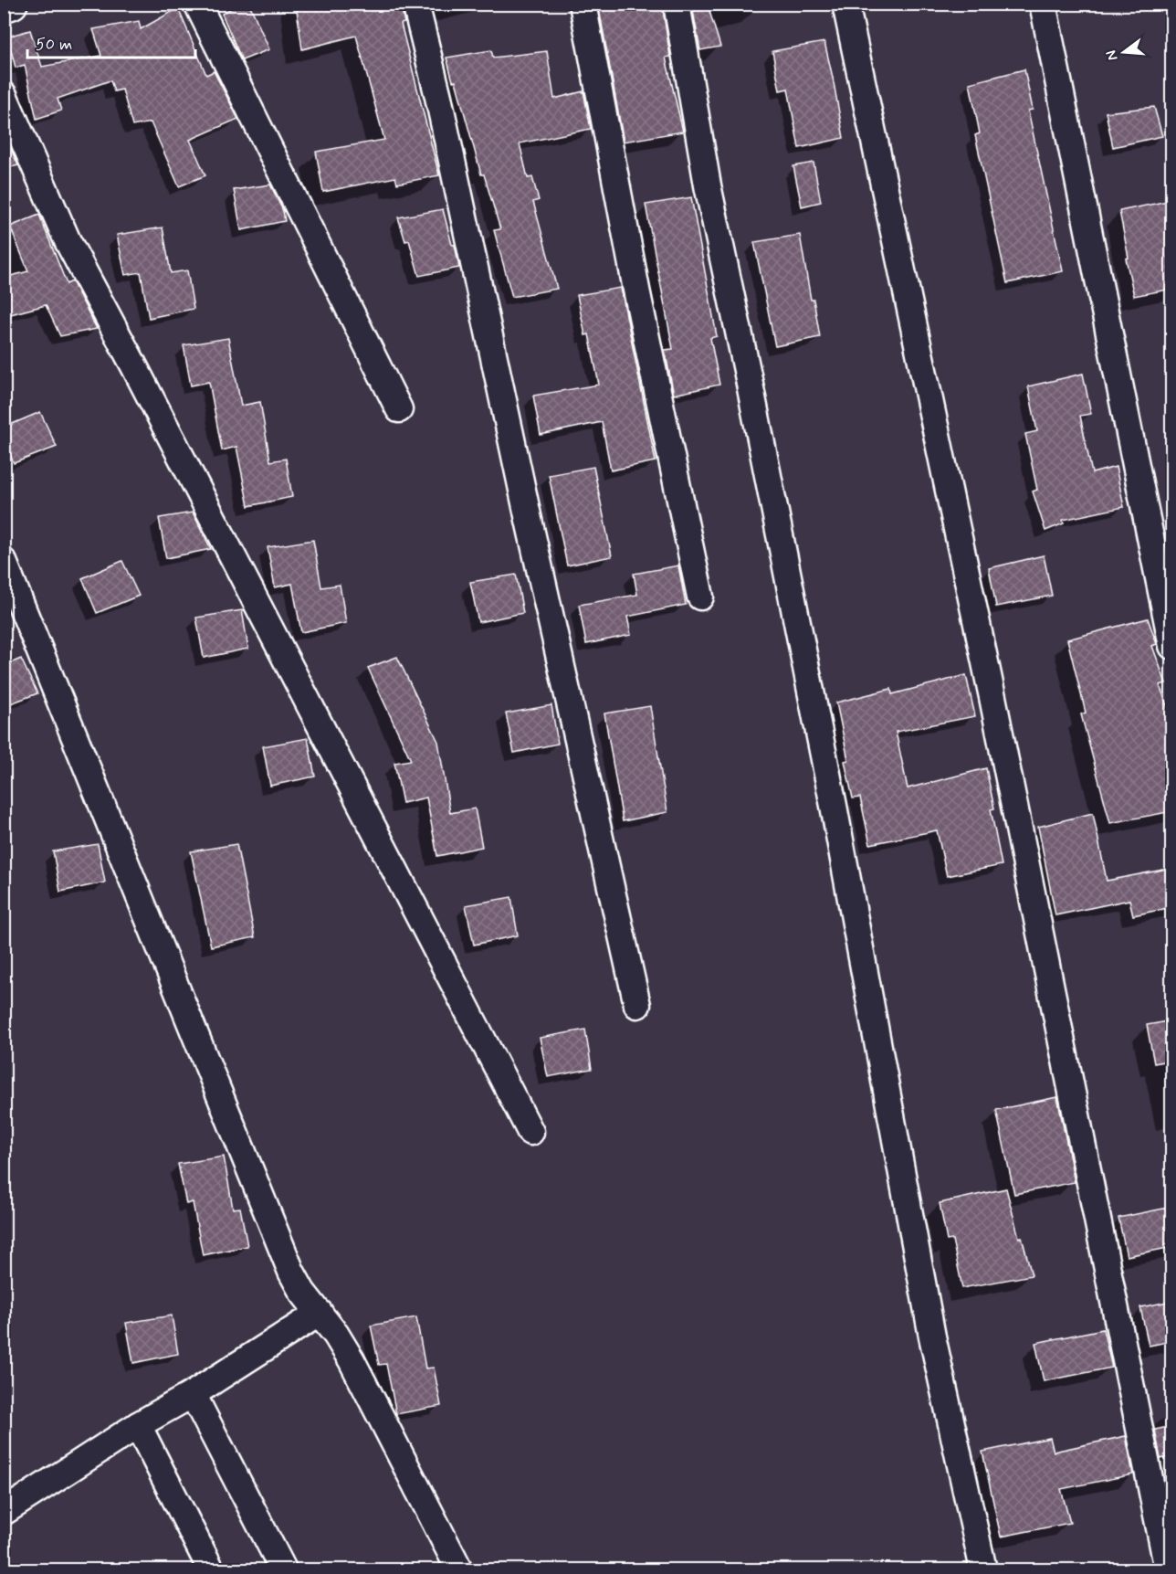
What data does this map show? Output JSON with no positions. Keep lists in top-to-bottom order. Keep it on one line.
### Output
{"scale_bar":"50 m","north":"left"}
